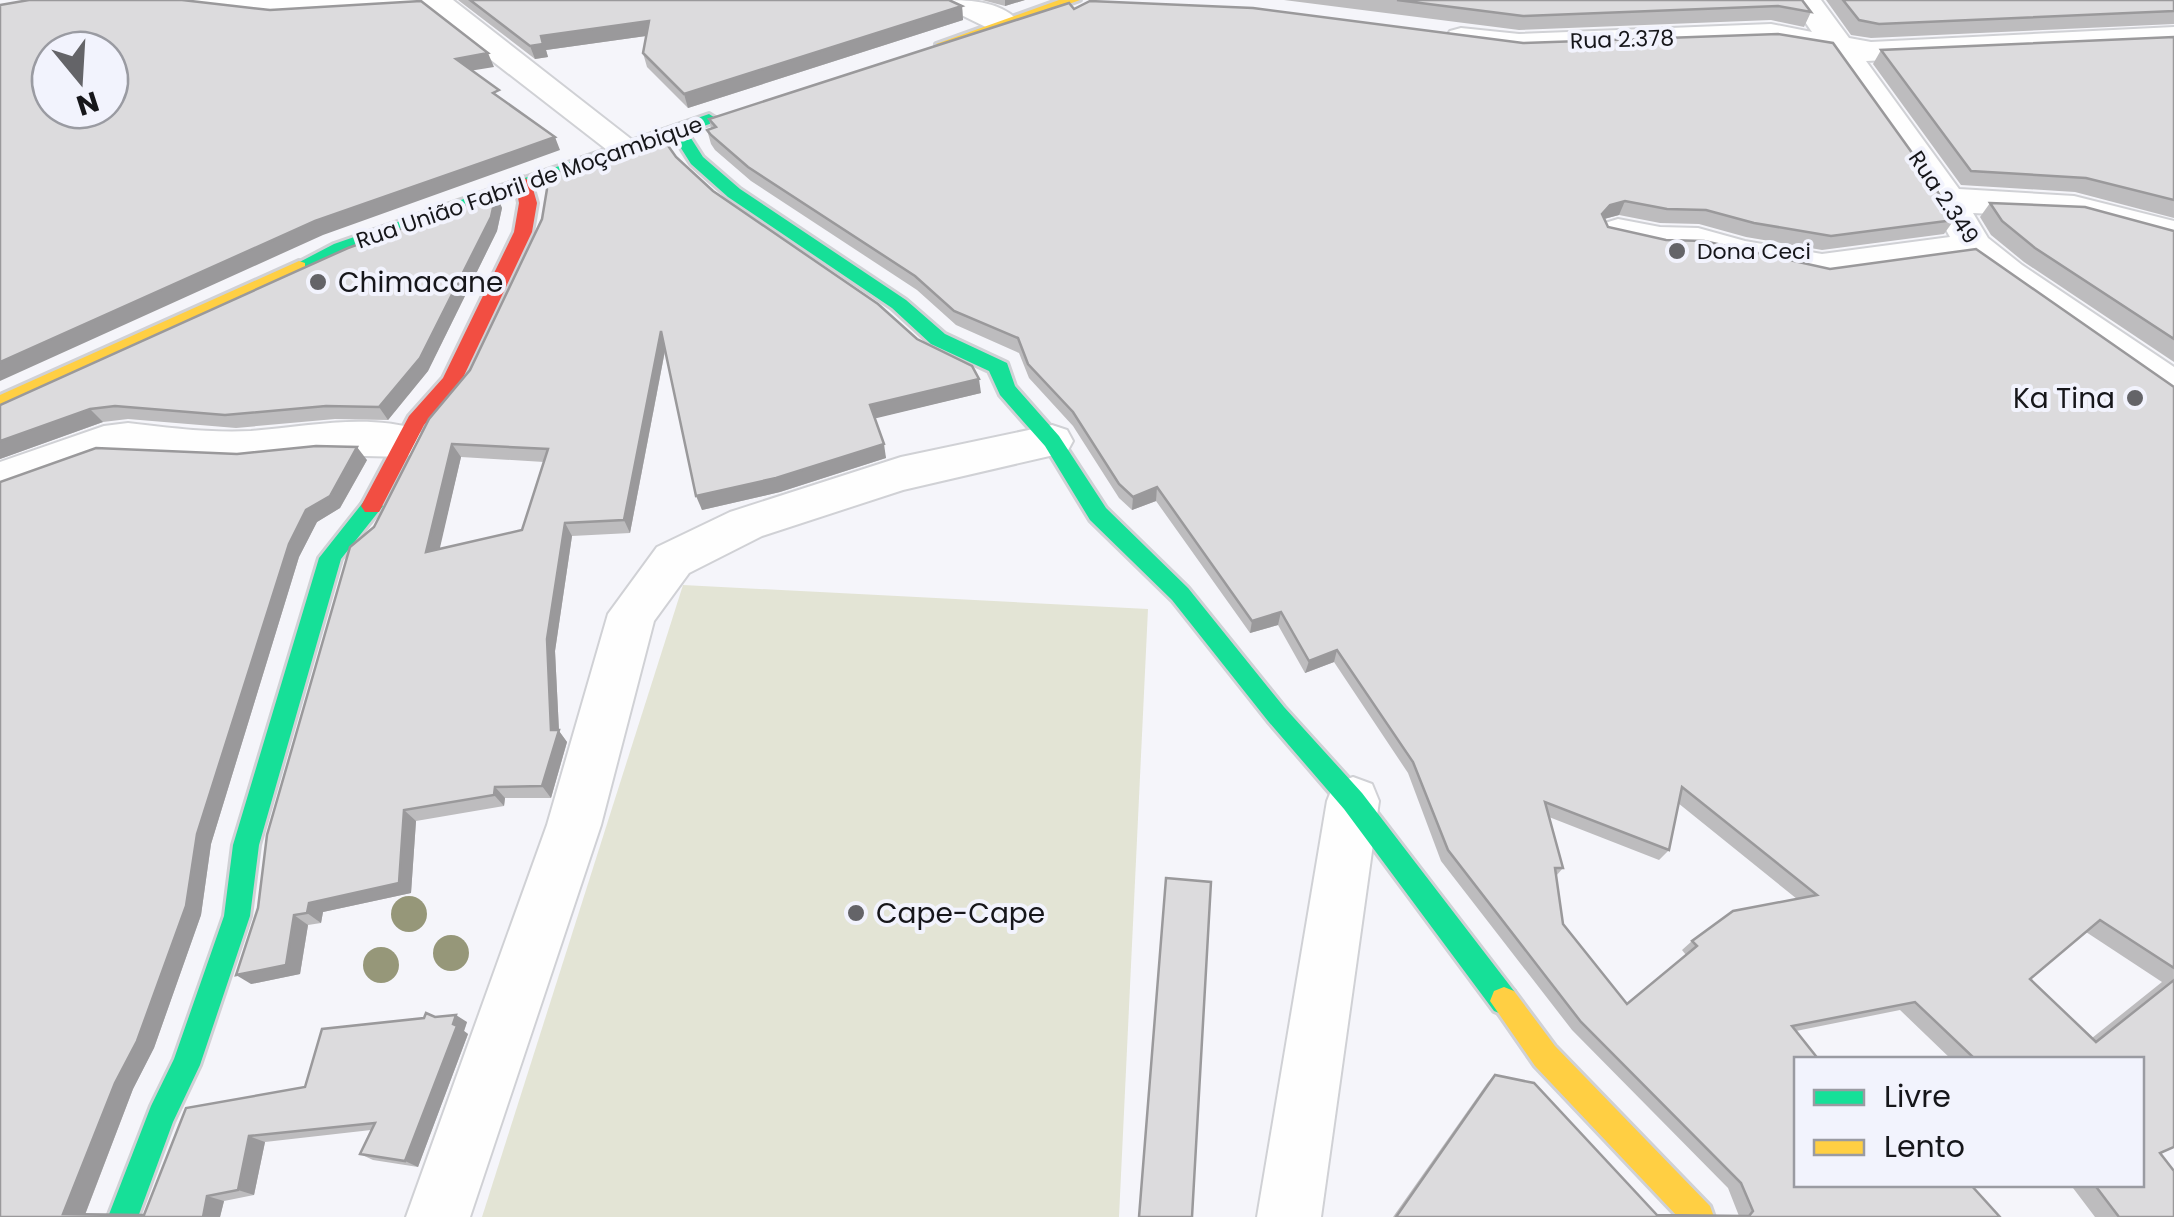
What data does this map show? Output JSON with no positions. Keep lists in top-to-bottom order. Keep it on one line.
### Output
{"streets":{"street":["Rua 2.378","Rua União Fabril de Moçambique","Rua 2.349"]},"crossings":[["Rua 2.378","Rua 2.349"]],"places":["Dona Ceci","Chimacane","Ka Tina","Cape-Cape"],"legend":["Livre","Lento"],"north":"bottom"}
